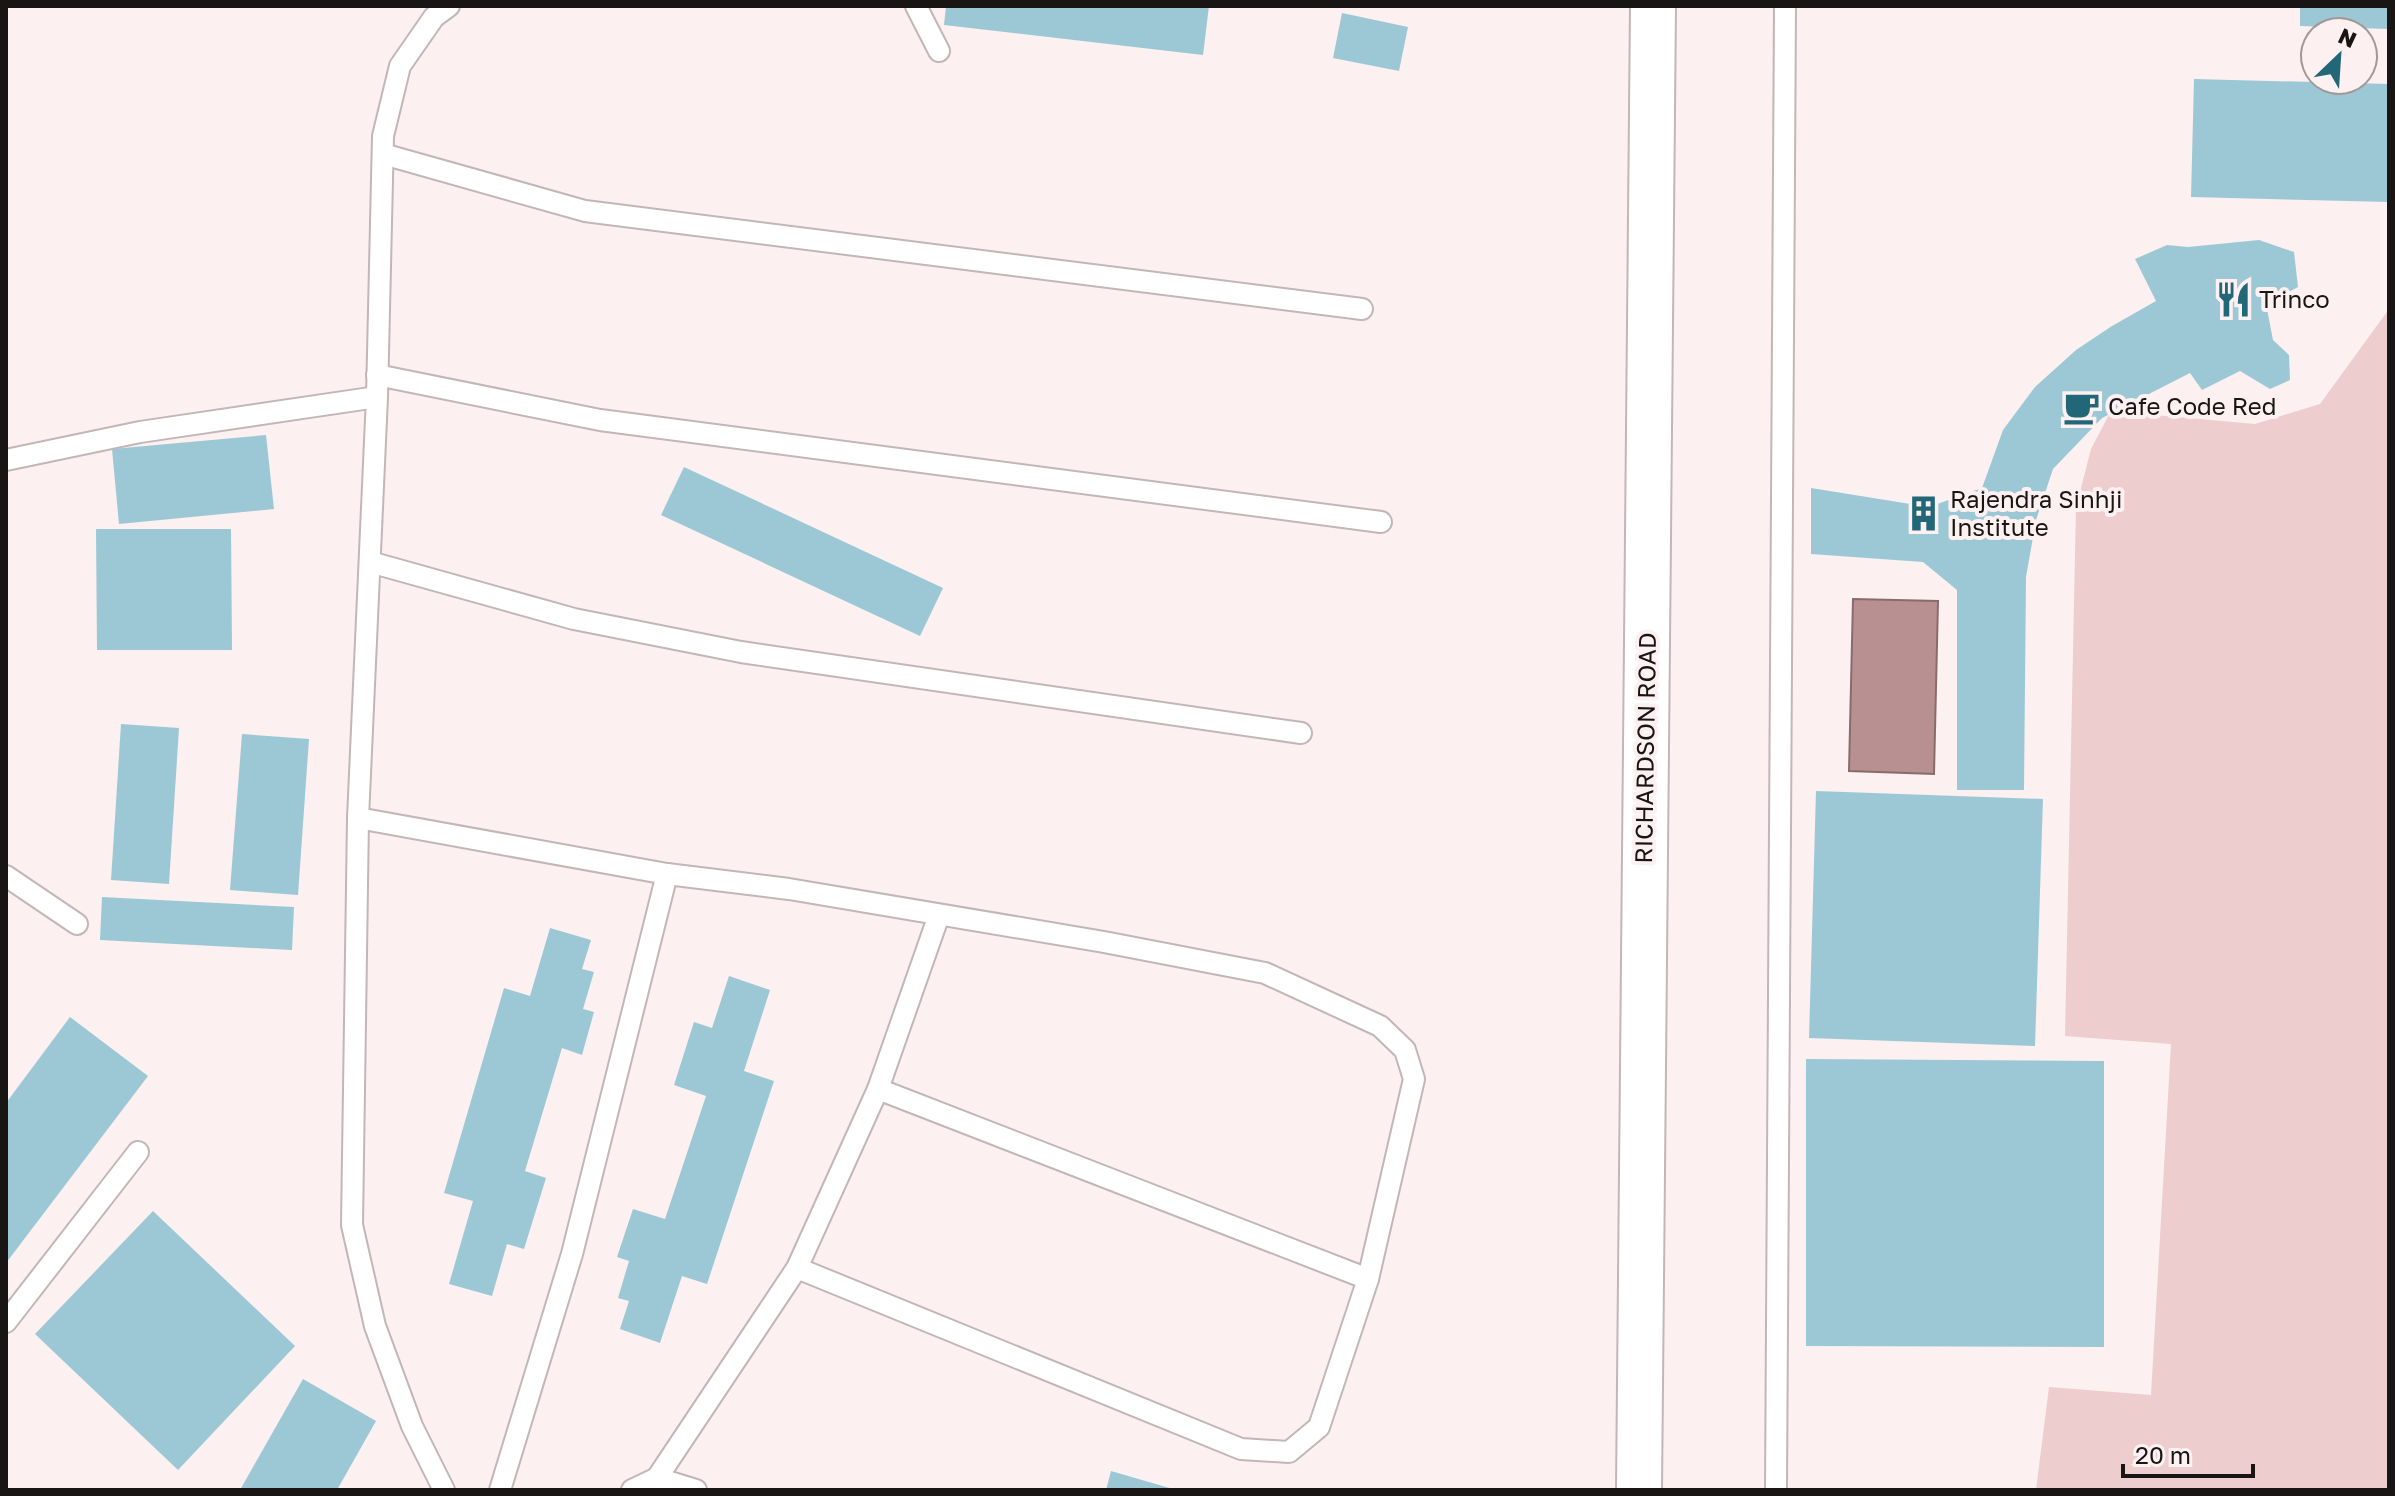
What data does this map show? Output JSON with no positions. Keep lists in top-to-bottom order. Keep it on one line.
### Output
{"streets":{"street":["RICHARDSON ROAD"]},"places":{"restaurant":["Trinco"],"cafe":["Cafe Code Red"],"building":["Rajendra Sinhji Institute"]},"scale_bar":"20 m","north":"top right"}
